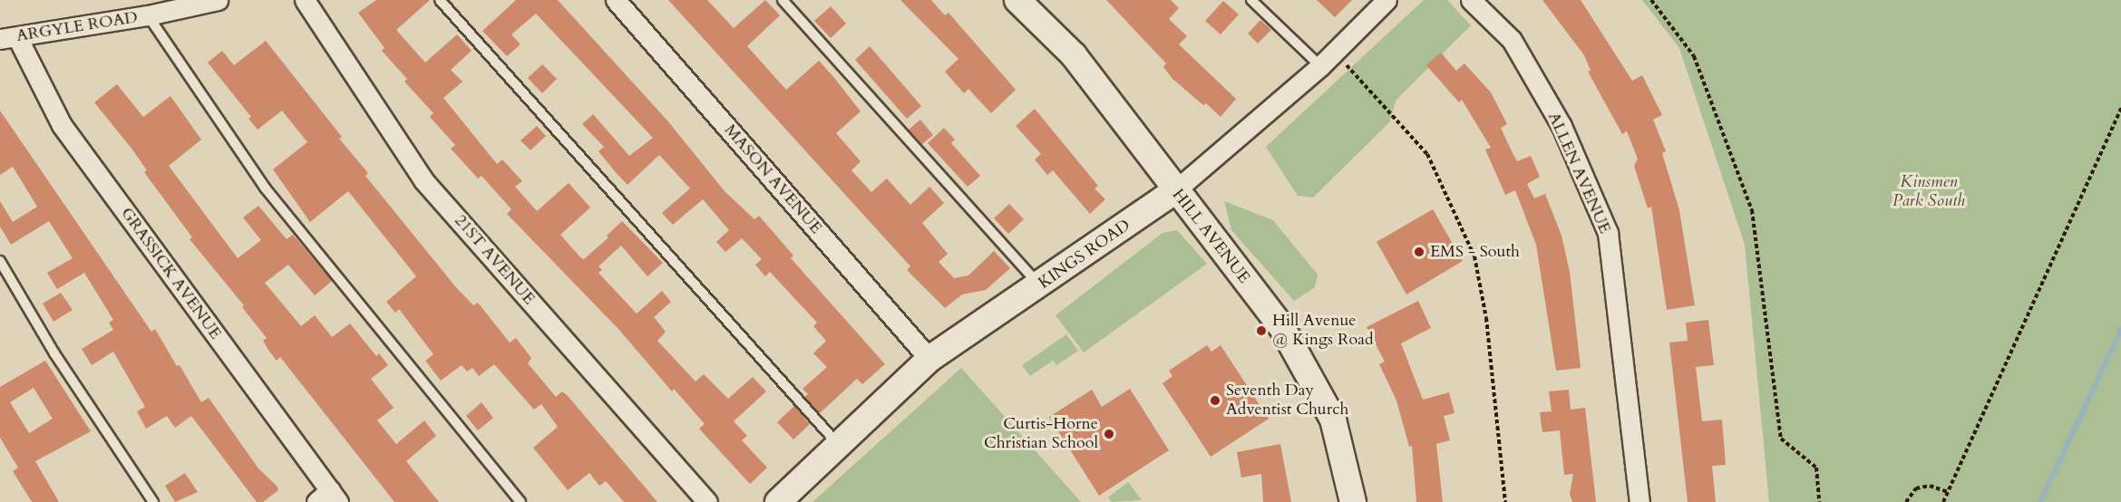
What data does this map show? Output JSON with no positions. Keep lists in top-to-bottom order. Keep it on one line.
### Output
{"streets":{"street":["ARGYLE ROAD","ALLEN AVENUE","MASON AVENUE","HILL AVENUE","KINGS ROAD","21ST AVENUE","GRASSICK AVENUE"]},"crossings":[["ARGYLE ROAD","GRASSICK AVENUE"],["MASON AVENUE","KINGS ROAD"],["HILL AVENUE","KINGS ROAD"]],"parks":["Kinsmen Park South"],"places":["EMS - South","Hill Avenue @ Kings Road","Seventh Day Adventist Church","Curtis-Horne Christian School"]}
